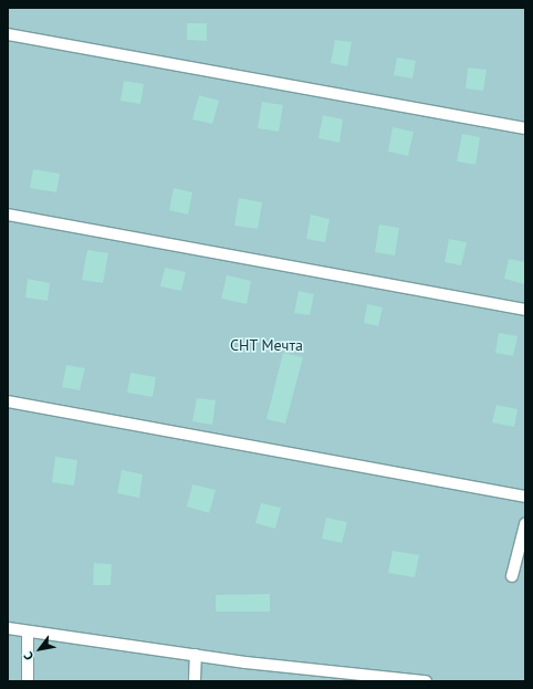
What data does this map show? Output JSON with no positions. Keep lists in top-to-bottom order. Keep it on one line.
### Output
{"parks":["СНТ Мечта"],"north":"bottom left"}
